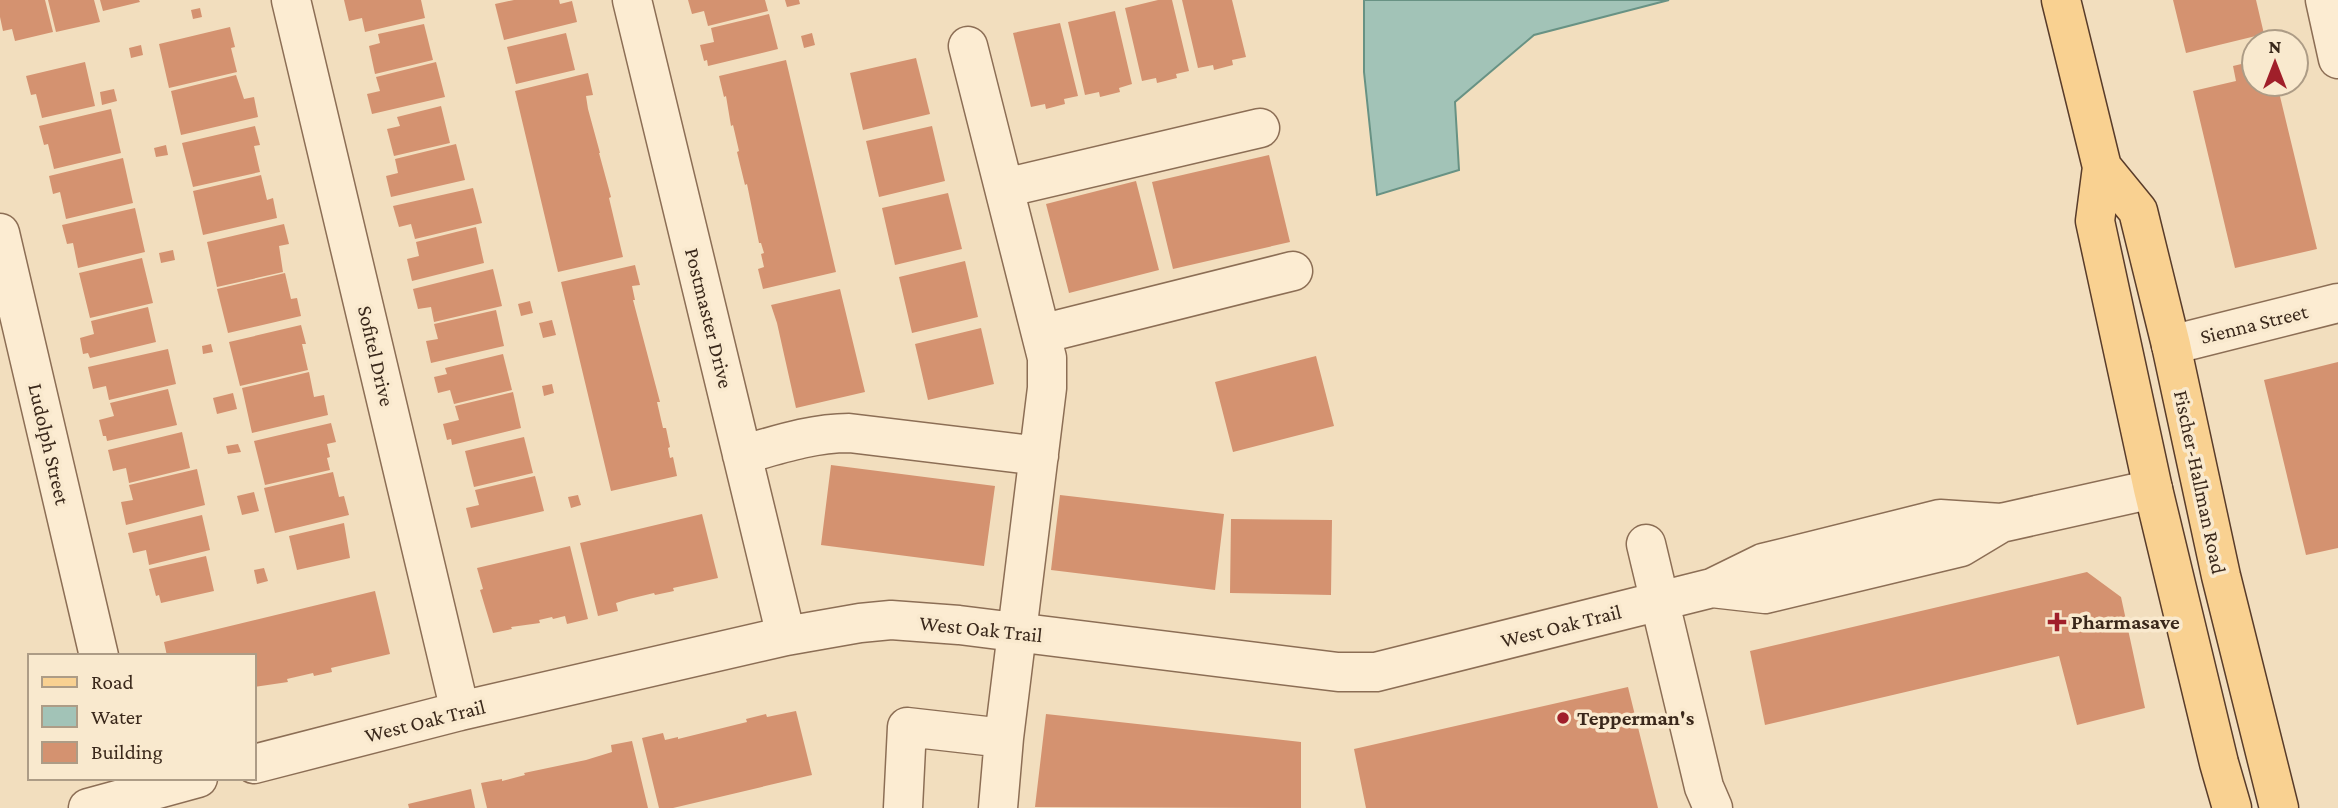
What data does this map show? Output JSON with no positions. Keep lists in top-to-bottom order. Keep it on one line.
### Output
{"streets":{"main road":["Fischer-Hallman Road"],"street":["Postmaster Drive","Sienna Street","Sofitel Drive","Ludolph Street","West Oak Trail"]},"crossings":[["Postmaster Drive","West Oak Trail"],["Sienna Street","Fischer-Hallman Road"],["Sofitel Drive","West Oak Trail"],["Fischer-Hallman Road","West Oak Trail"]],"places":{"health":["Pharmasave"],"other":["Tepperman's"]},"legend":["Road","Water","Building"],"north":"top"}
